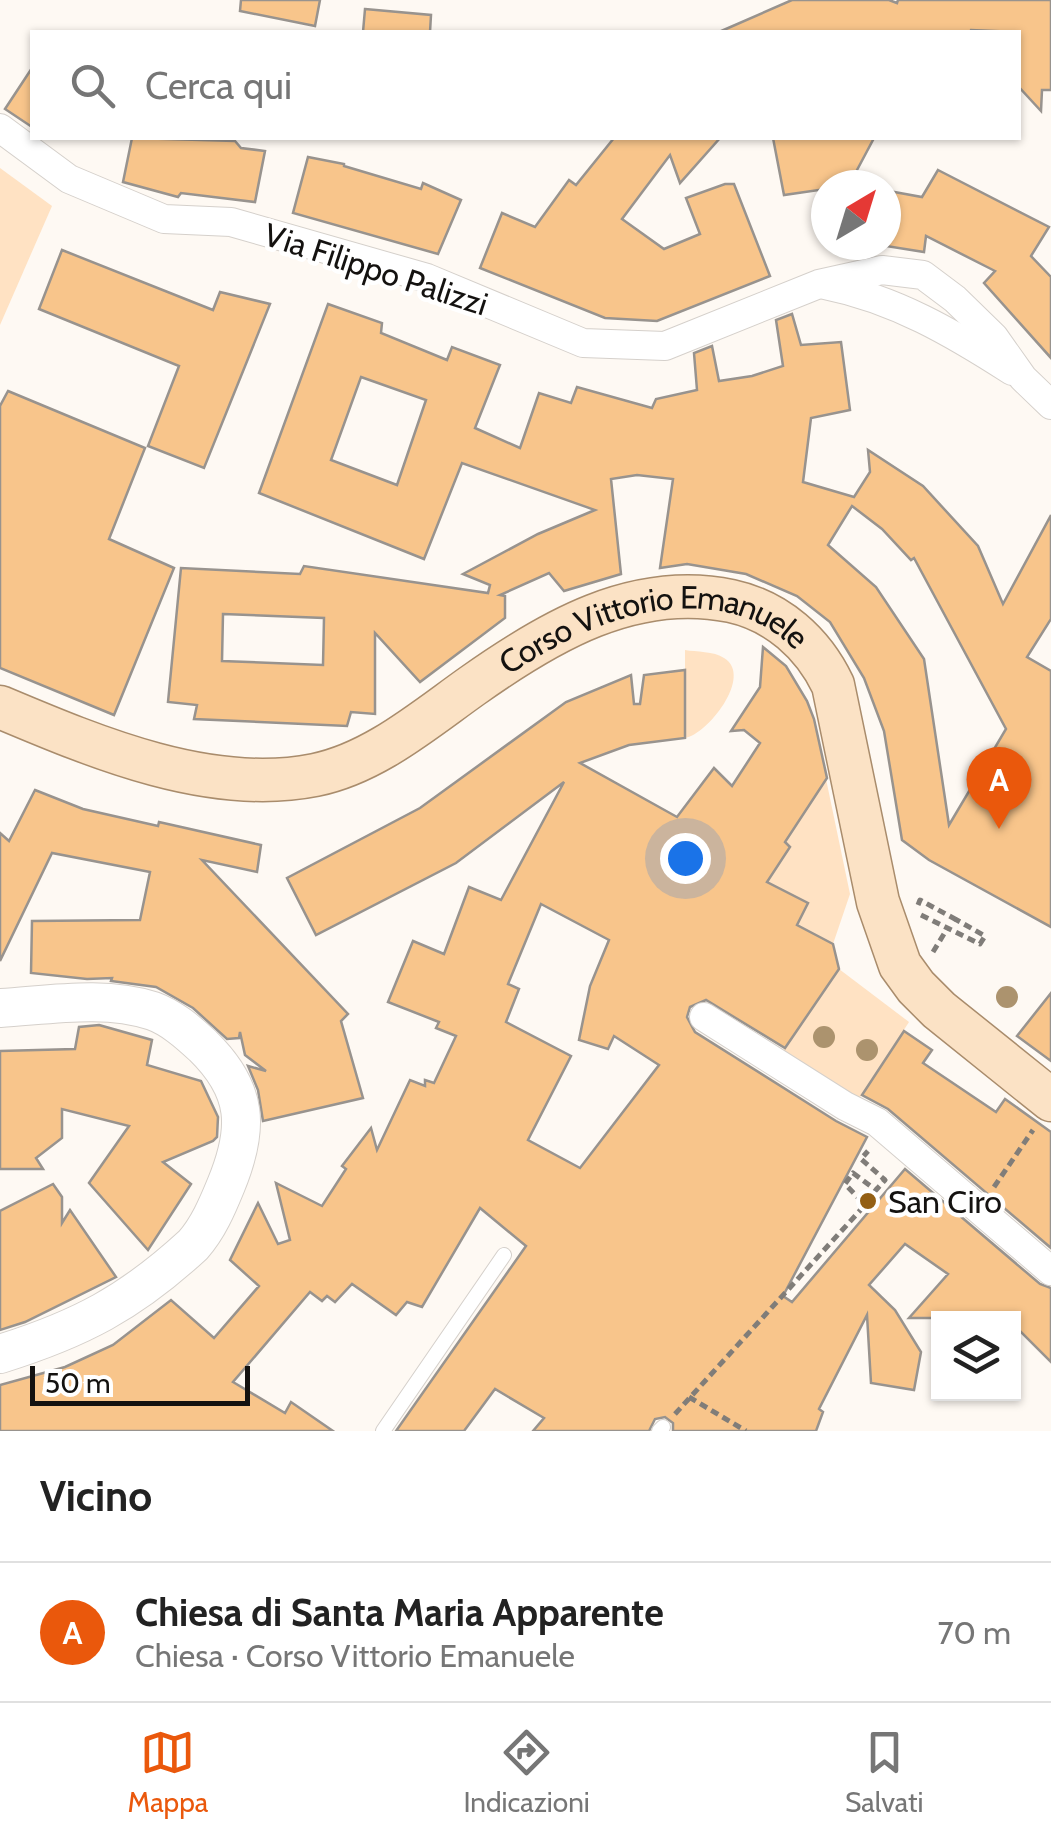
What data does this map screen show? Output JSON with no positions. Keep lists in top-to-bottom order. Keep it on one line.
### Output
{"streets":{"main road":["Corso Vittorio Emanuele"],"street":["Via Filippo Palizzi"]},"places":["San Ciro"],"scale_bar":"50 m","north":"top right","page":{"search":"Cerca qui","pins":"A","scale":"50 m","heading":"Vicino","list":[{"mark":"A","name":"Chiesa di Santa Maria Apparente","note":"Chiesa · Corso Vittorio Emanuele","value":"70 m"}],"nav":["Mappa","Indicazioni","Salvati"]}}
